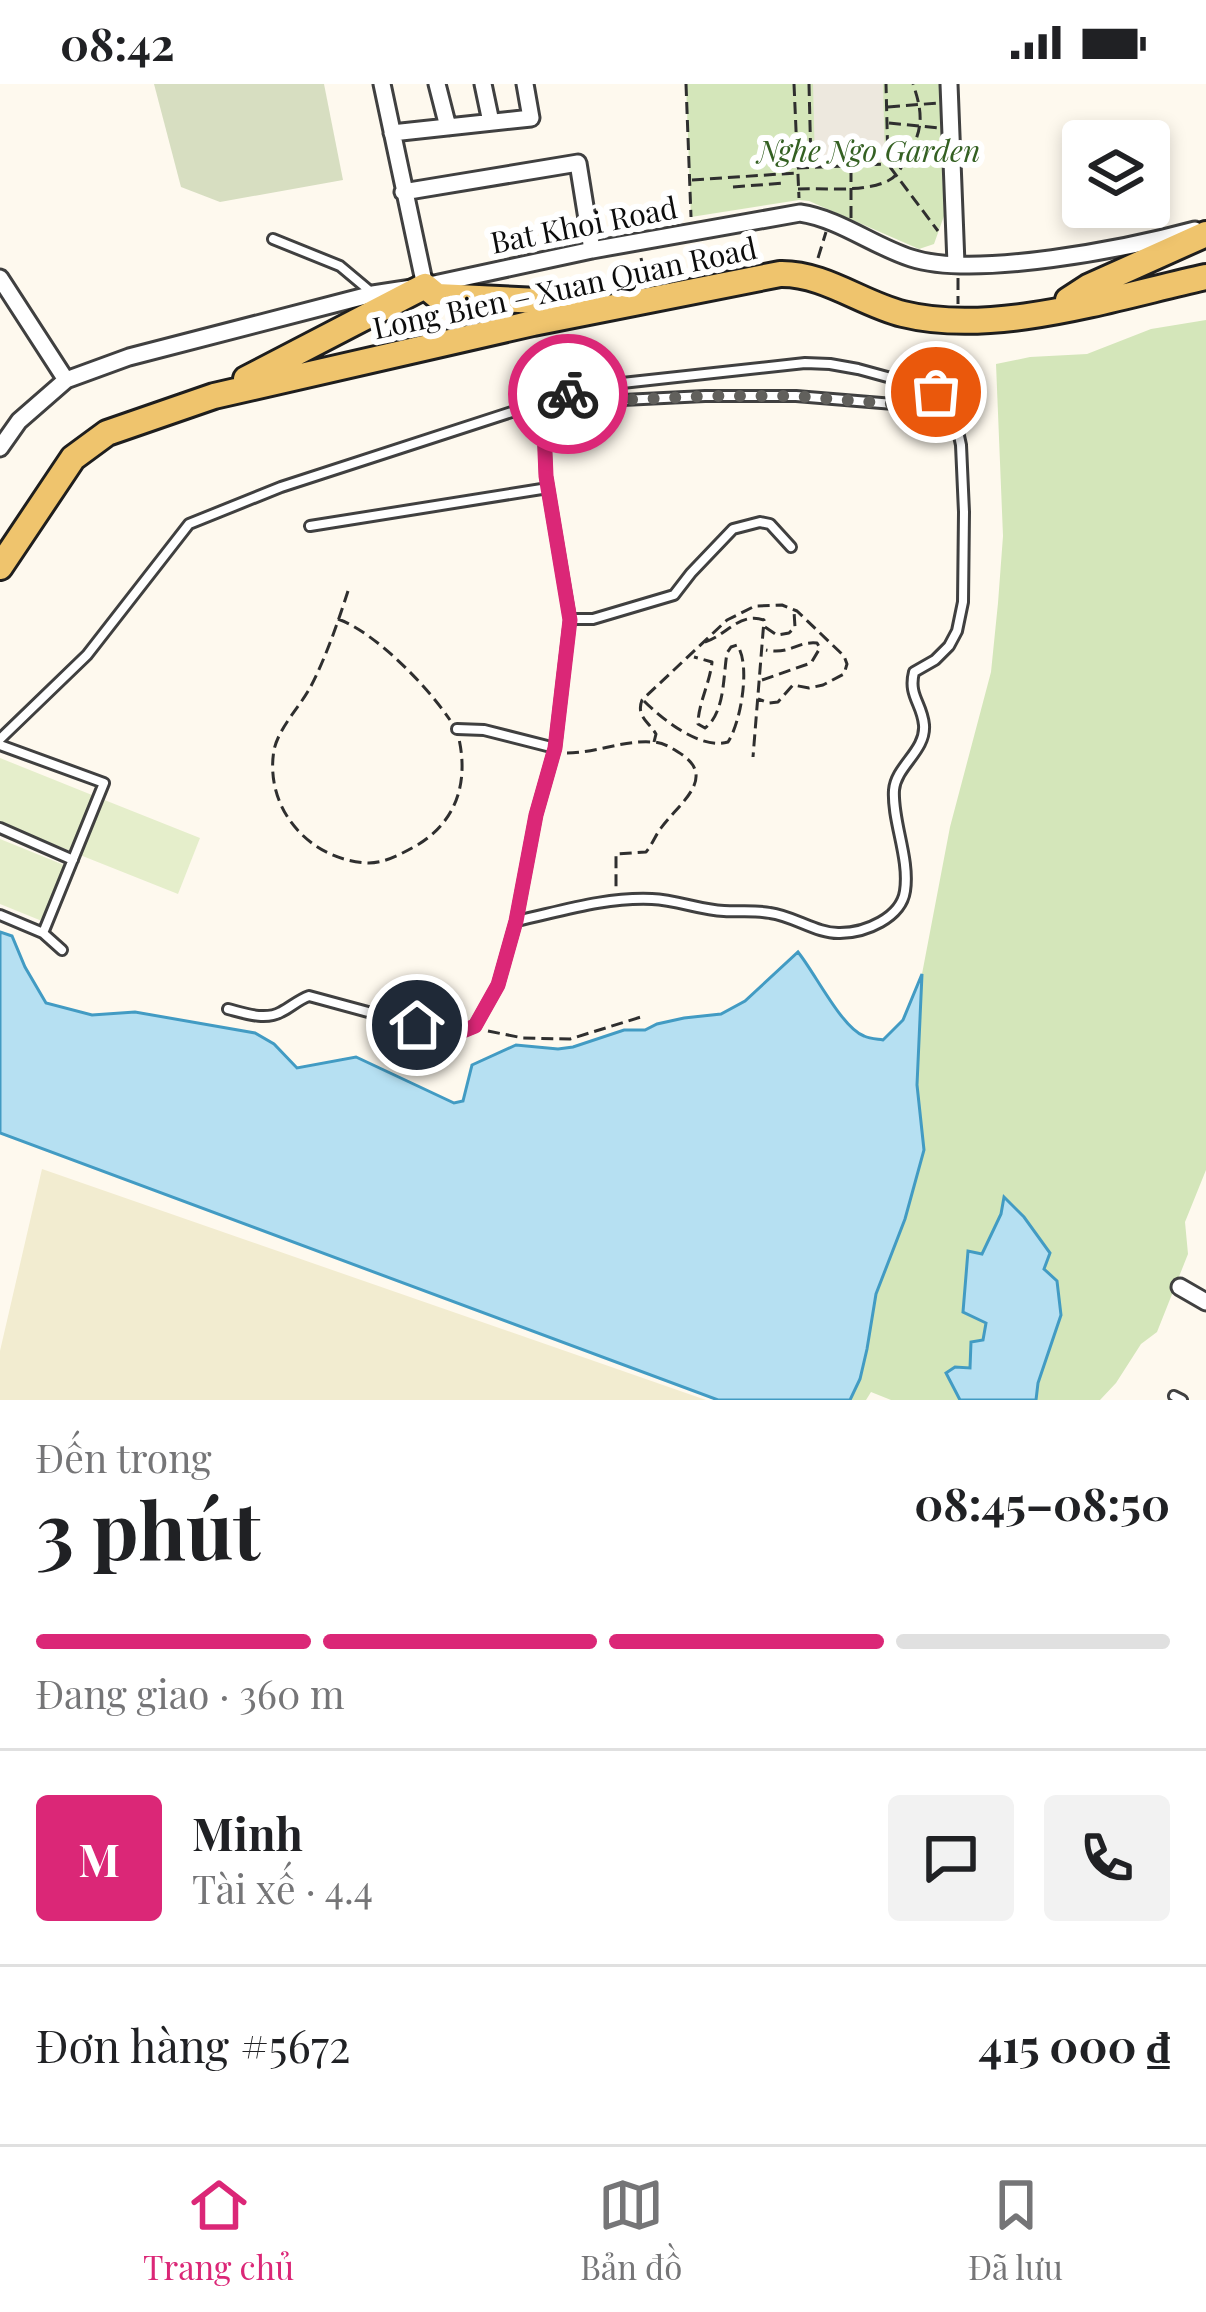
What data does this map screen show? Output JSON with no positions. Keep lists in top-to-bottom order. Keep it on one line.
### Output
{"streets":{"main road":["Long Bien – Xuan Quan Road"],"street":["Bat Khoi Road"]},"parks":["Nghe Ngo Garden"],"page":{"status":"08:42","heading":["3 phút","Đến trong","08:45–08:50"],"panel":["Minh","Tài xế · 4.4","Đơn hàng #5672","415 000 ₫"],"bar":"Đang giao · 360 m","round":"M","tabs":["Trang chủ","Bản đồ","Đã lưu"]}}
